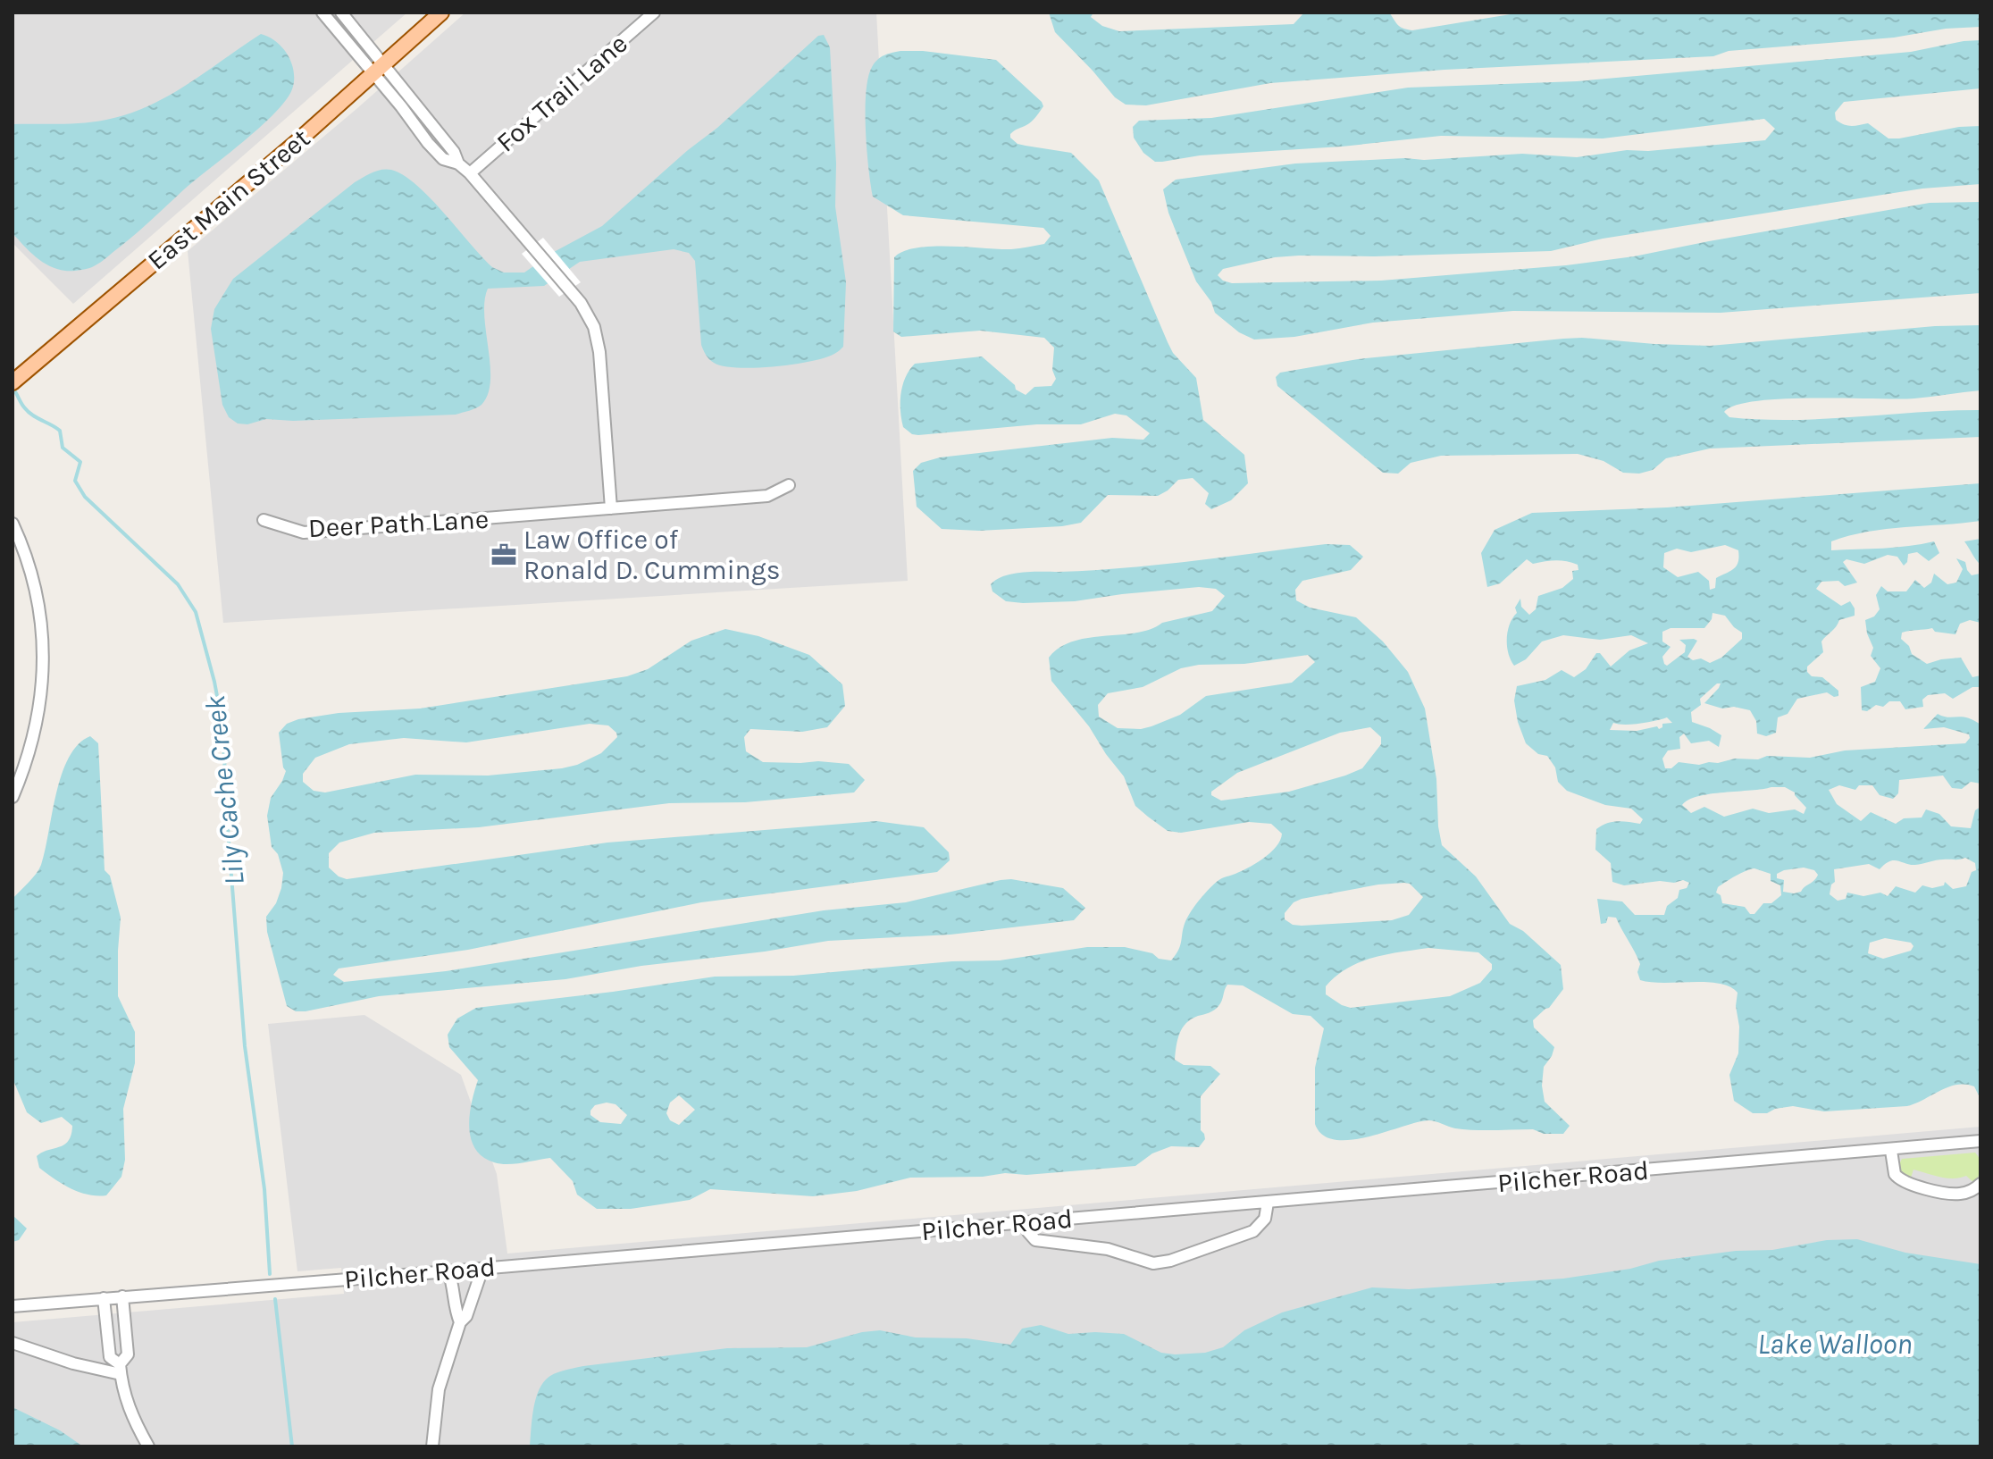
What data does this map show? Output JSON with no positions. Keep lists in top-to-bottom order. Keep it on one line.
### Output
{"streets":{"main road":["East Main Street"],"street":["Fox Trail Lane","Deer Path Lane","Pilcher Road"]},"water":["Lily Cache Creek","Lake Walloon"],"places":{"office":["Law Office of Ronald D. Cummings"]}}
